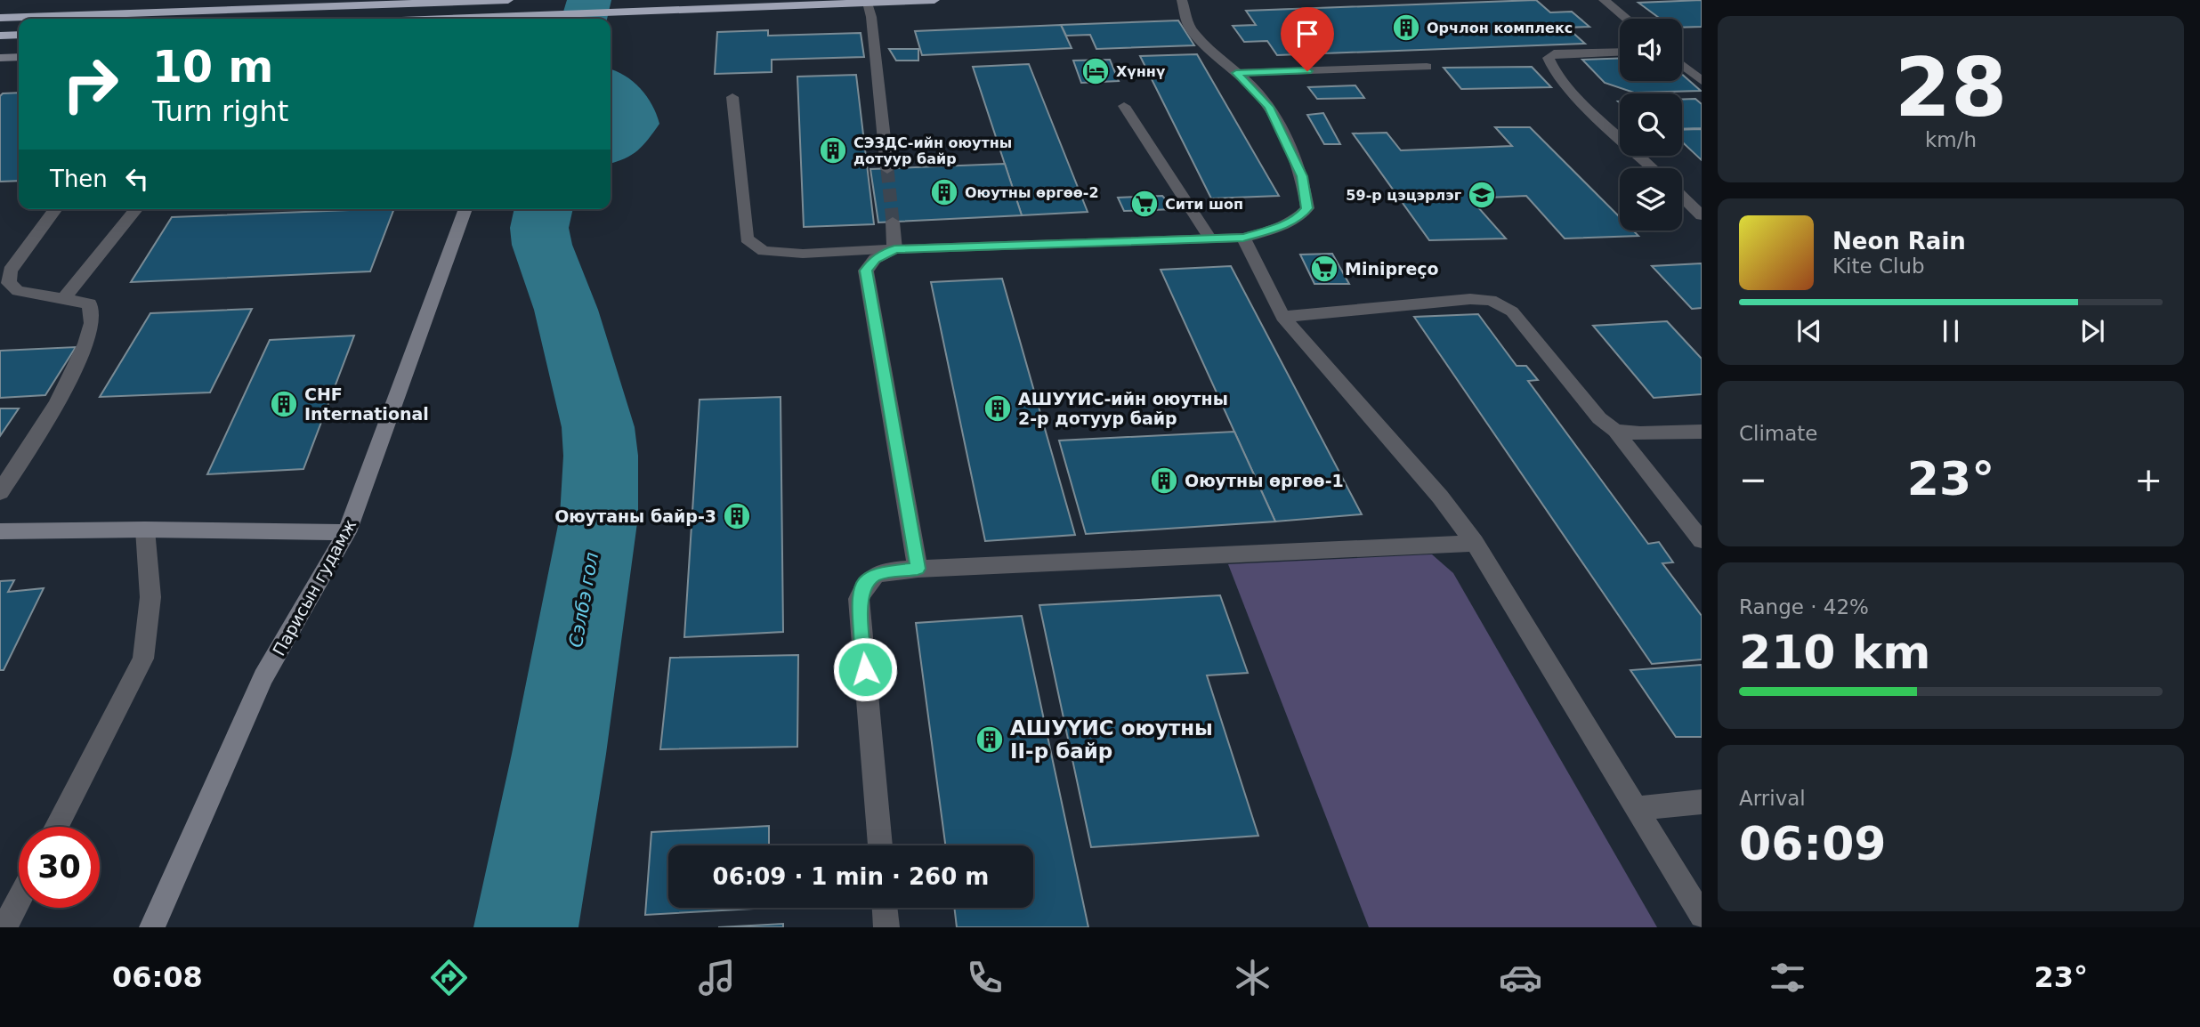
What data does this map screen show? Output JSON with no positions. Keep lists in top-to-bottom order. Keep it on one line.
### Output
{"streets":{"street":["Парисын гудамж"]},"water":["Сэлбэ гол"],"places":{"building":["Орчлон комплекс","СЭЗДС-ийн оюутны дотуур байр","Оюутны өргөө-2","CHF International","АШУҮИС-ийн оюутны 2-р дотуур байр","Оюутны өргөө-1","Оюутаны байр-3","АШУҮИС оюутны II-р байр"],"hotel":["Хүннү"],"school or university":["59-р цэцэрлэг"],"supermarket":["Сити шоп","Minipreço"]},"page":{"tile":[["28","km/h"],"Climate",["Range · 42%","210 km"],["Arrival","06:09"]],"turn":["10 m","Turn right"],"then":"Then","song":["Neon Rain","Kite Club"],"heat":["−","23°","+"],"limit":"30","trip":"06:09 · 1 min · 260 m","tabs":["06:08","23°"]}}
